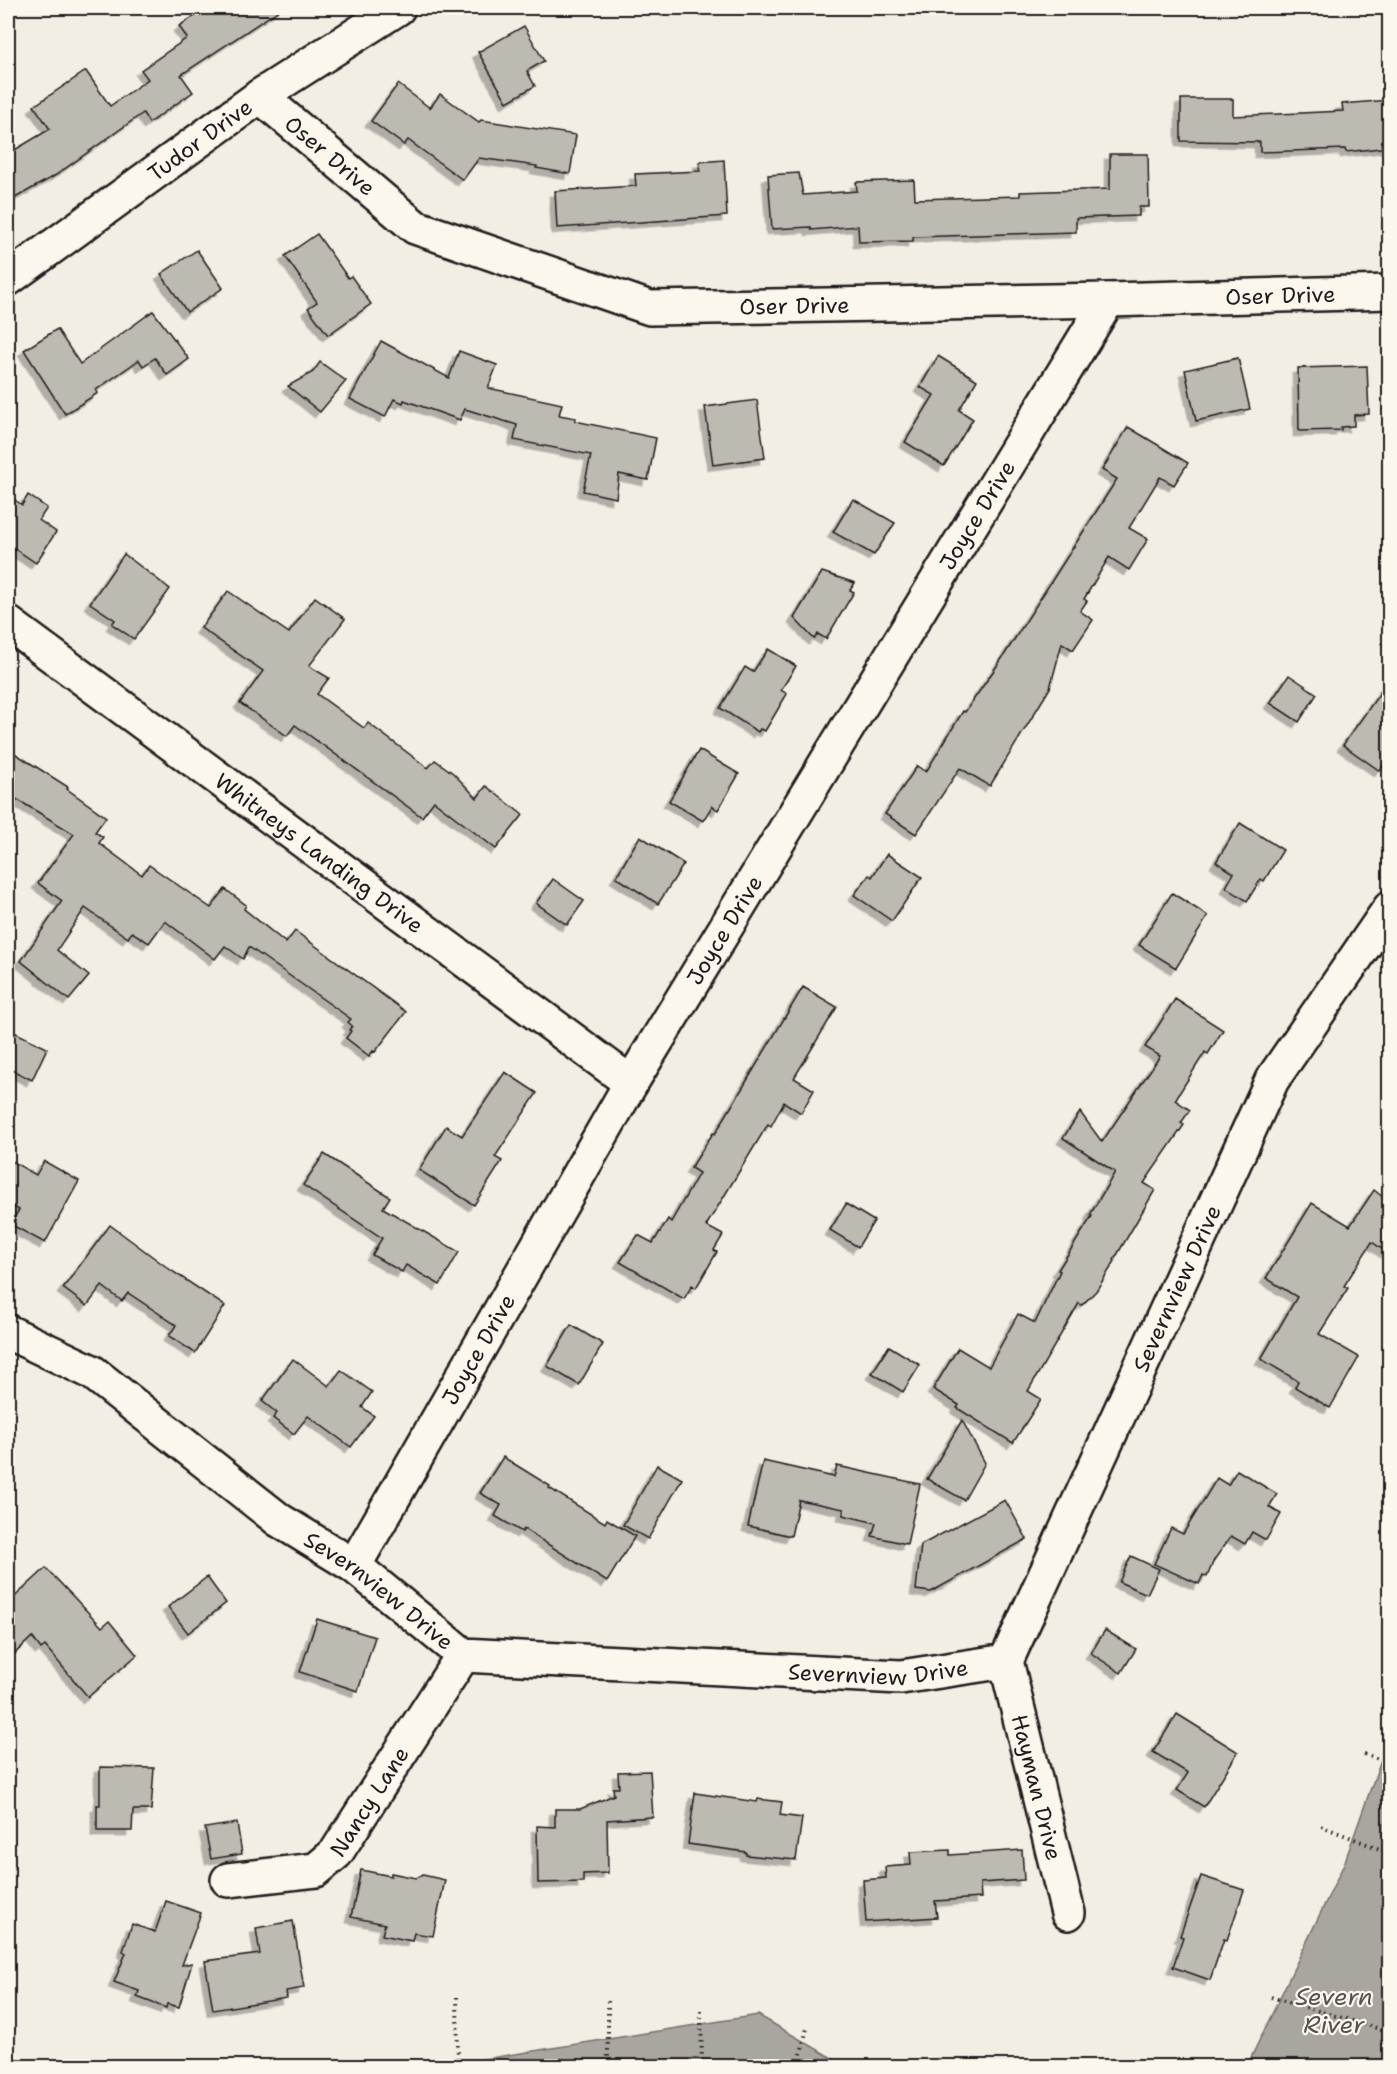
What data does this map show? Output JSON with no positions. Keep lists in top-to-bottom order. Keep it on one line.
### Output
{"streets":{"street":["Tudor Drive","Oser Drive","Joyce Drive","Whitneys Landing Drive","Severnview Drive","Hayman Drive","Nancy Lane"]},"crossings":[["Tudor Drive","Oser Drive"],["Oser Drive","Joyce Drive"],["Joyce Drive","Whitneys Landing Drive"],["Joyce Drive","Severnview Drive"],["Severnview Drive","Hayman Drive"],["Severnview Drive","Nancy Lane"]],"water":["Severn River"]}
